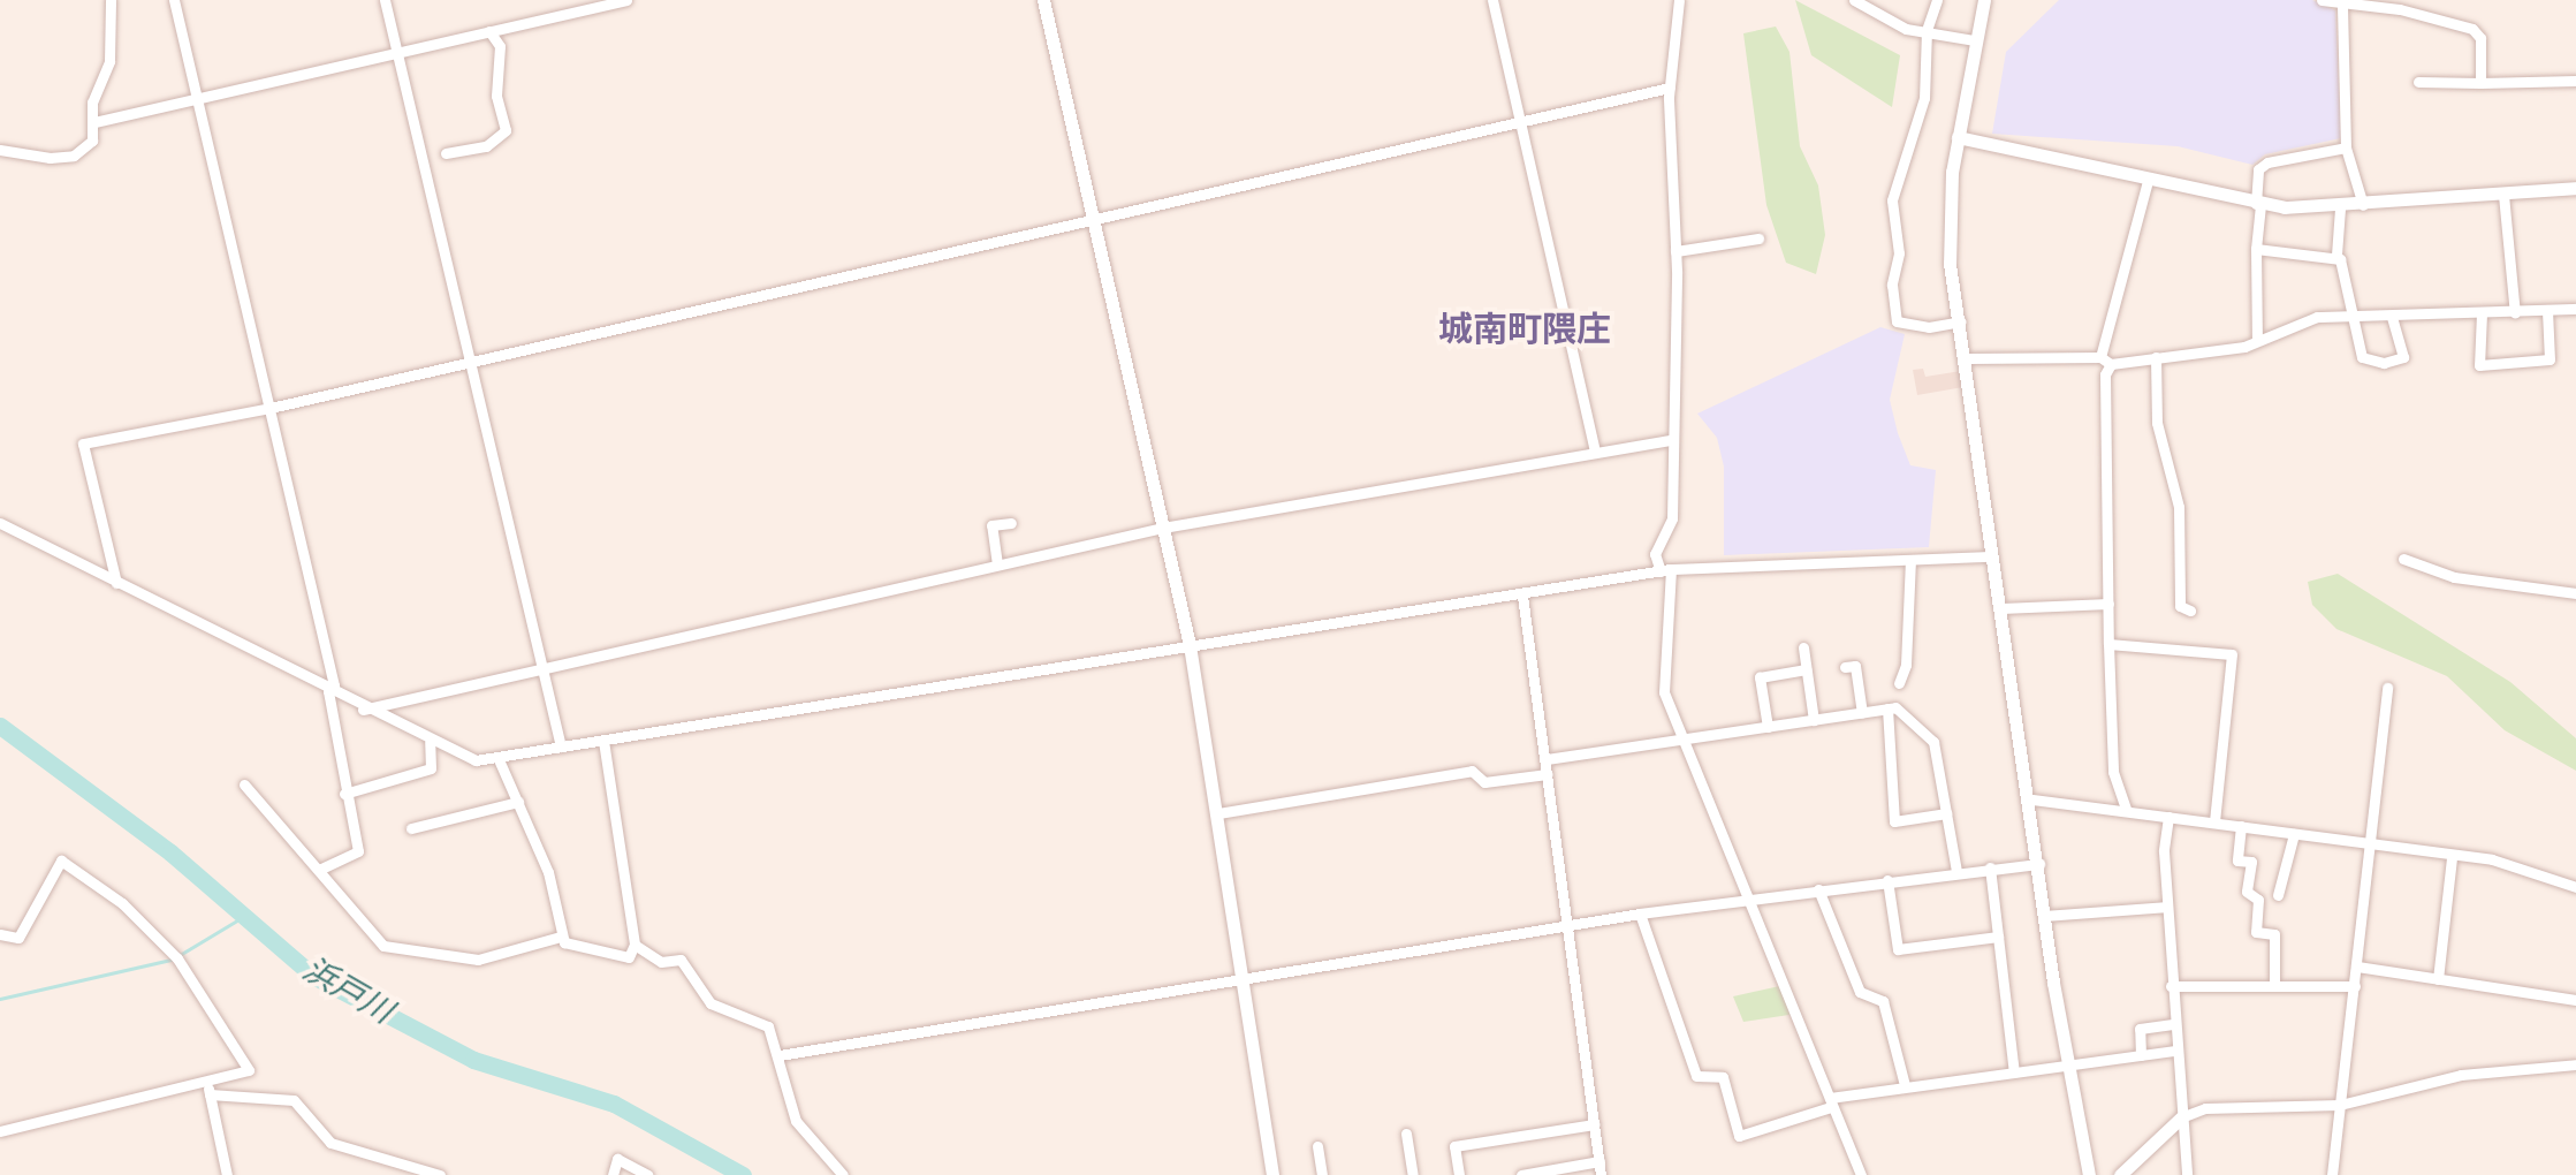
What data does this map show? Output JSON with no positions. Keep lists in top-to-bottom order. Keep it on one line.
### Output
{"districts":["城南町隈庄"],"water":["浜戸川"]}
